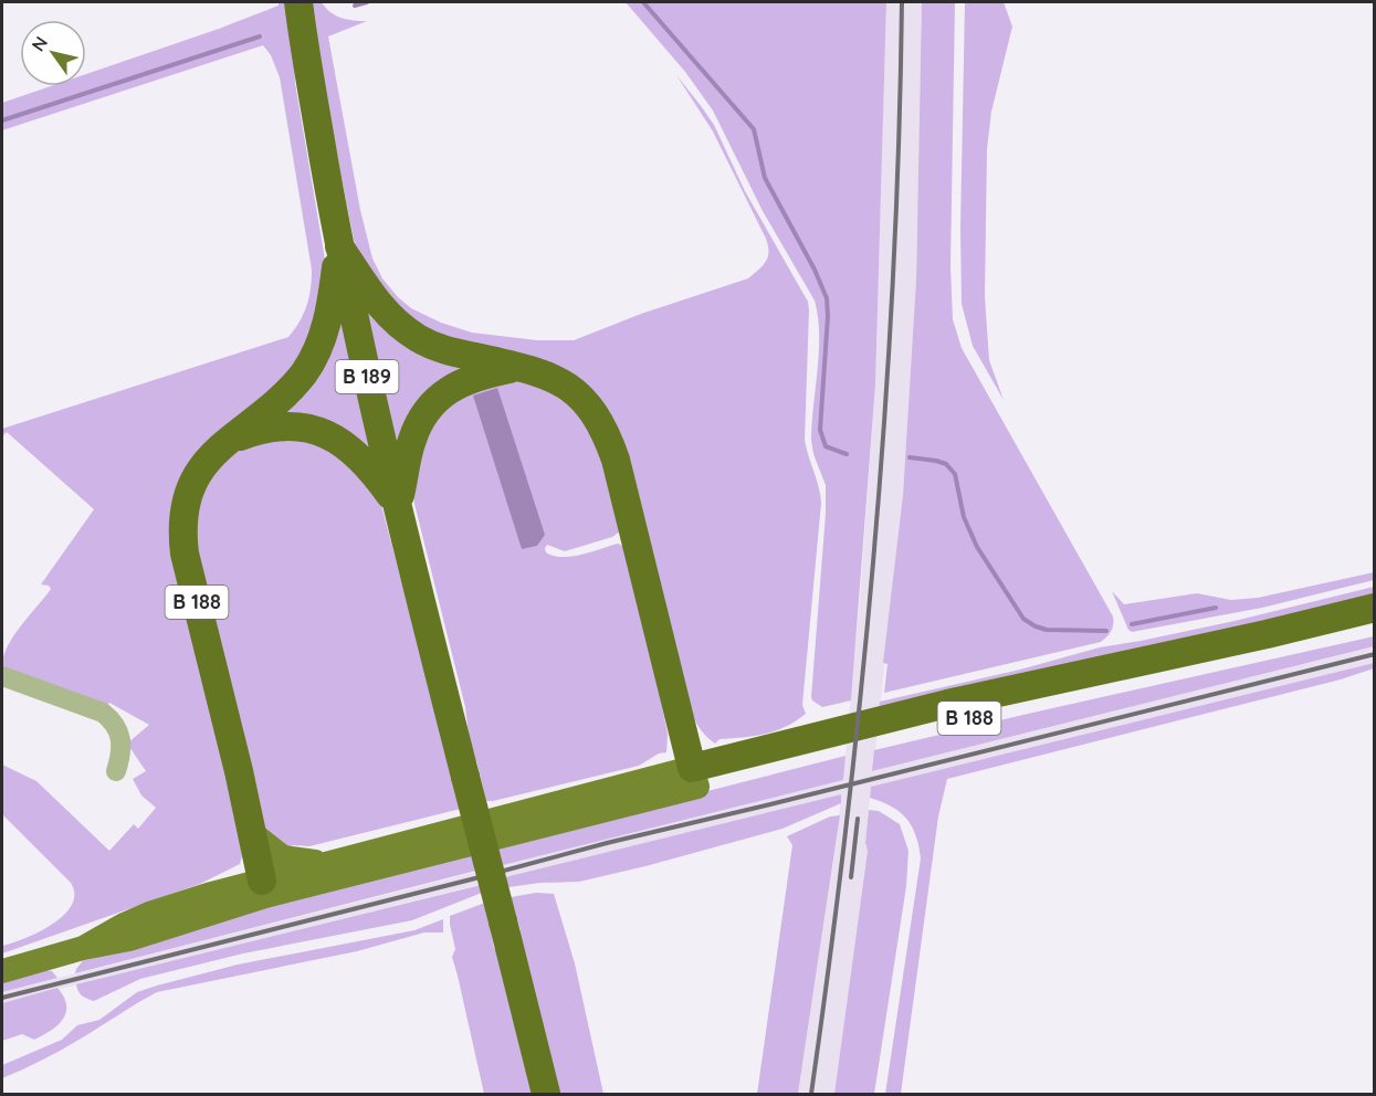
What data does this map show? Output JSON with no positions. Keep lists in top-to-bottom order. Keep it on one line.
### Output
{"streets":{"highway":["B 189","B 188"]},"crossings":[["B 189","B 188"]],"north":"top left"}
